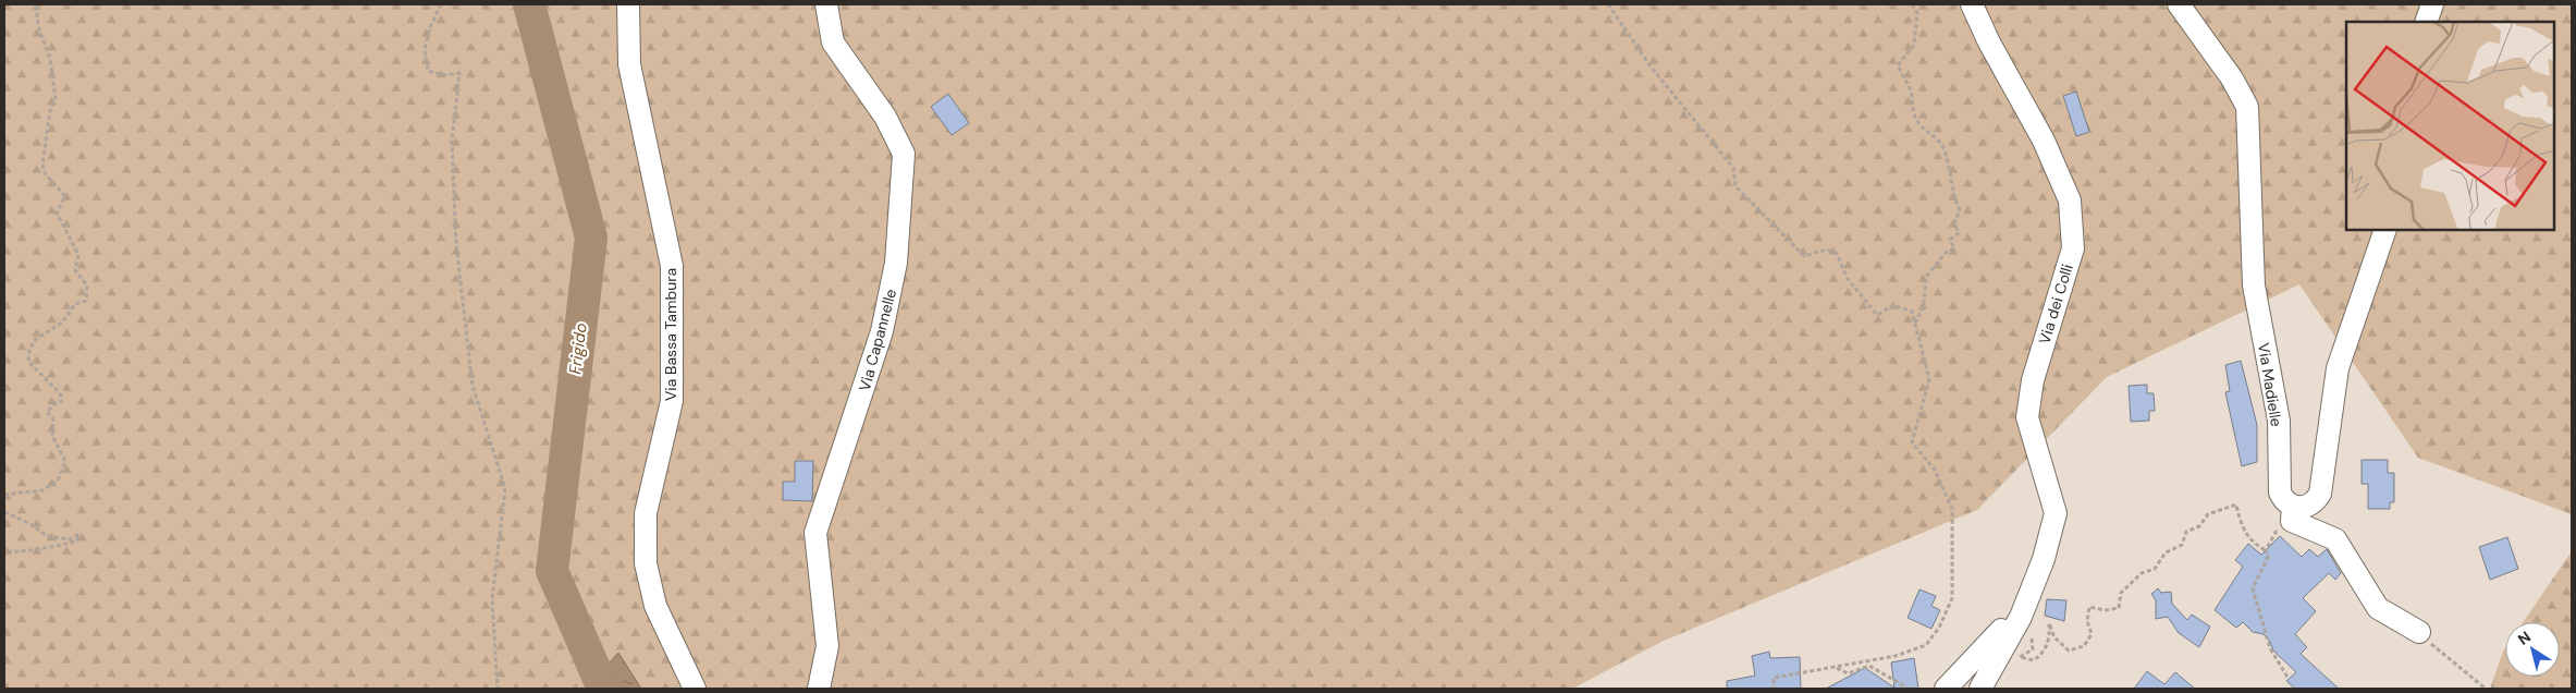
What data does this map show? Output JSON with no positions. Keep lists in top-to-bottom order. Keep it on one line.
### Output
{"streets":{"street":["Via dei Colli","Via Bassa Tambura","Via Capannelle","Via Madielle"]},"water":["Frigido"],"north":"top left"}
